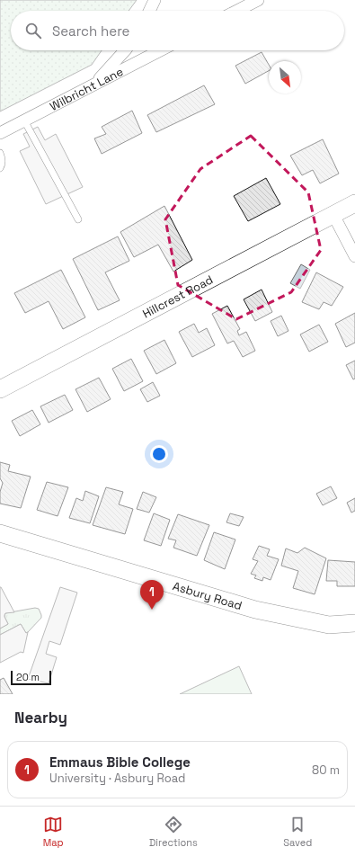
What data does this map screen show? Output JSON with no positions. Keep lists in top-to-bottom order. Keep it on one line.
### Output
{"streets":{"street":["Wilbricht Lane","Hillcrest Road","Asbury Road"]},"scale_bar":"20 m","north":"bottom right","page":{"search":"Search here","pins":"1","scale":"20 m","heading":"Nearby","list":[{"mark":"1","name":"Emmaus Bible College","note":"University · Asbury Road","value":"80 m"}],"nav":["Map","Directions","Saved"]}}
